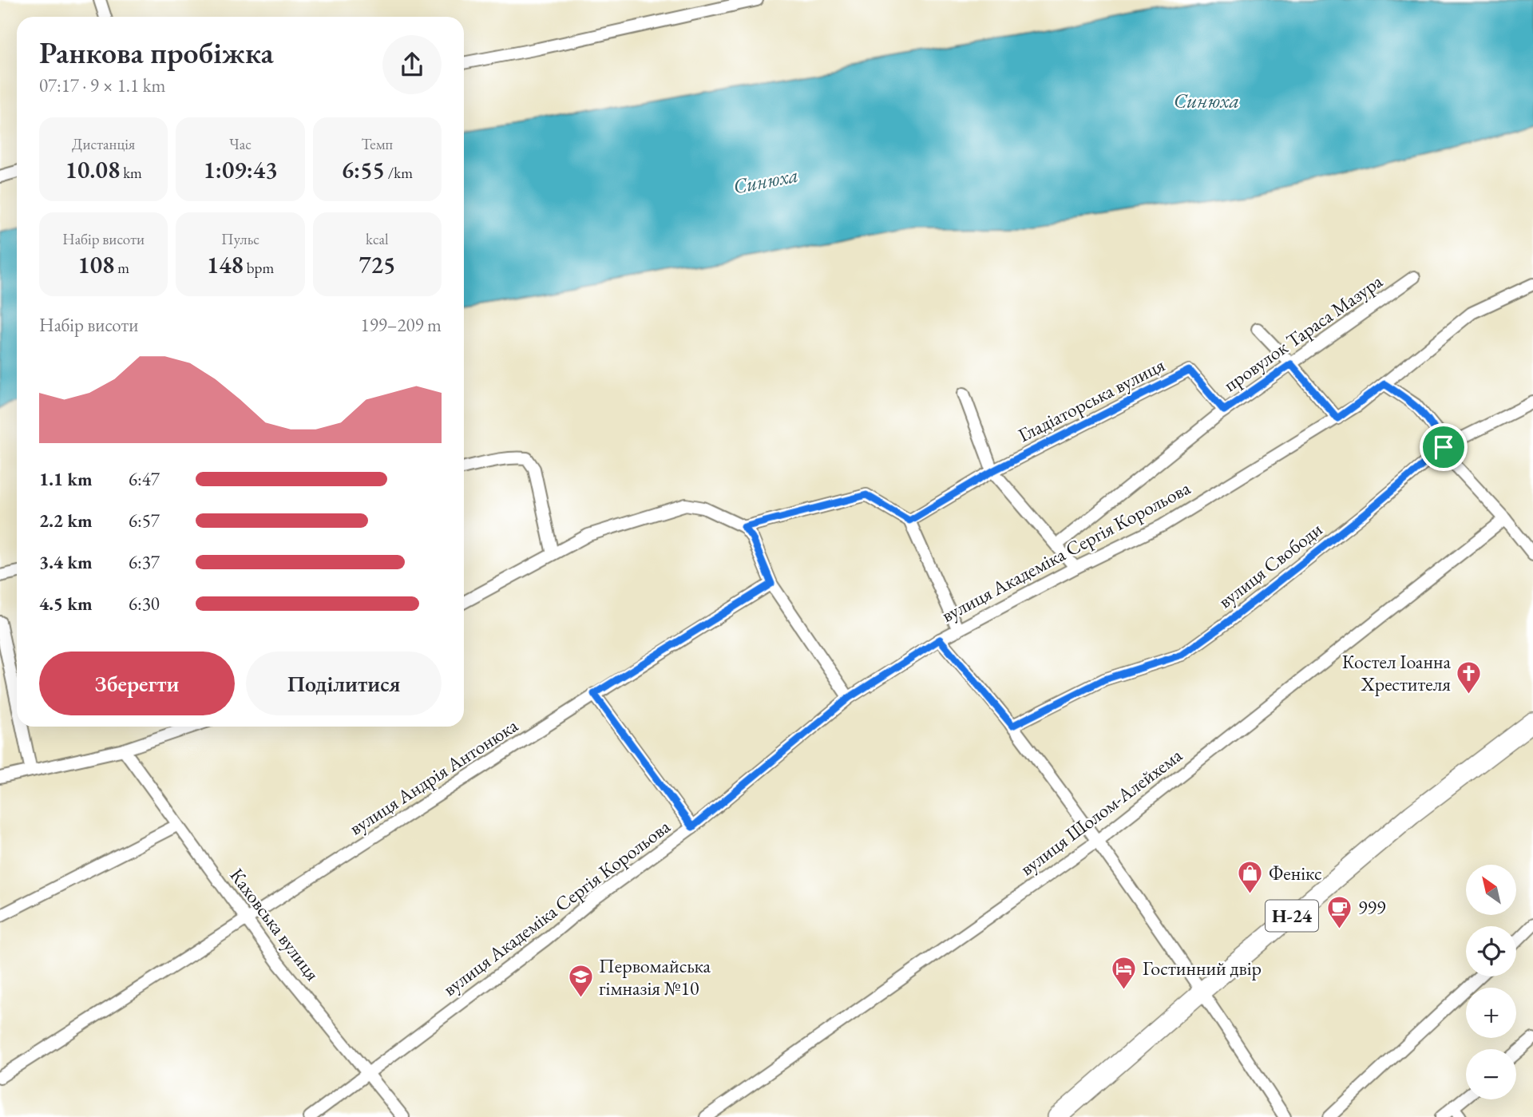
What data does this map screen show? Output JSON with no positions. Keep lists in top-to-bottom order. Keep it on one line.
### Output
{"streets":{"main road":["Н-24"],"street":["провулок Тараса Мазура","Гладіаторська вулиця","вулиця Академіка Сергія Корольова","вулиця Свободи","вулиця Андрія Антонюка","вулиця Шолом-Алейхема","Каховська вулиця"]},"crossings":[["провулок Тараса Мазура","Гладіаторська вулиця"],["вулиця Академіка Сергія Корольова","Каховська вулиця"],["вулиця Андрія Антонюка","Каховська вулиця"]],"water":["Синюха"],"places":{"church":["Костел Іоанна Хрестителя"],"shop":["Фенікс"],"cafe":["999"],"hotel":["Гостинний двір"],"school or university":["Первомайська гімназія №10"]},"north":"top left","page":{"heading":["Ранкова пробіжка","07:17 · 9 × 1.1 km"],"stats":[["Дистанція","10.08 km"],["Час","1:09:43"],["Темп","6:55 /km"],["Набір висоти","108 m"],["Пульс","148 bpm"],["kcal","725"]],"chart":["Набір висоти","199–209 m"],"list":[{"name":"1.1 km","note":"6:47"},{"name":"2.2 km","note":"6:57"},{"name":"3.4 km","note":"6:37"},{"name":"4.5 km","note":"6:30"}],"buttons":["Зберегти","Поділитися"],"map_buttons":["+","−"]}}
